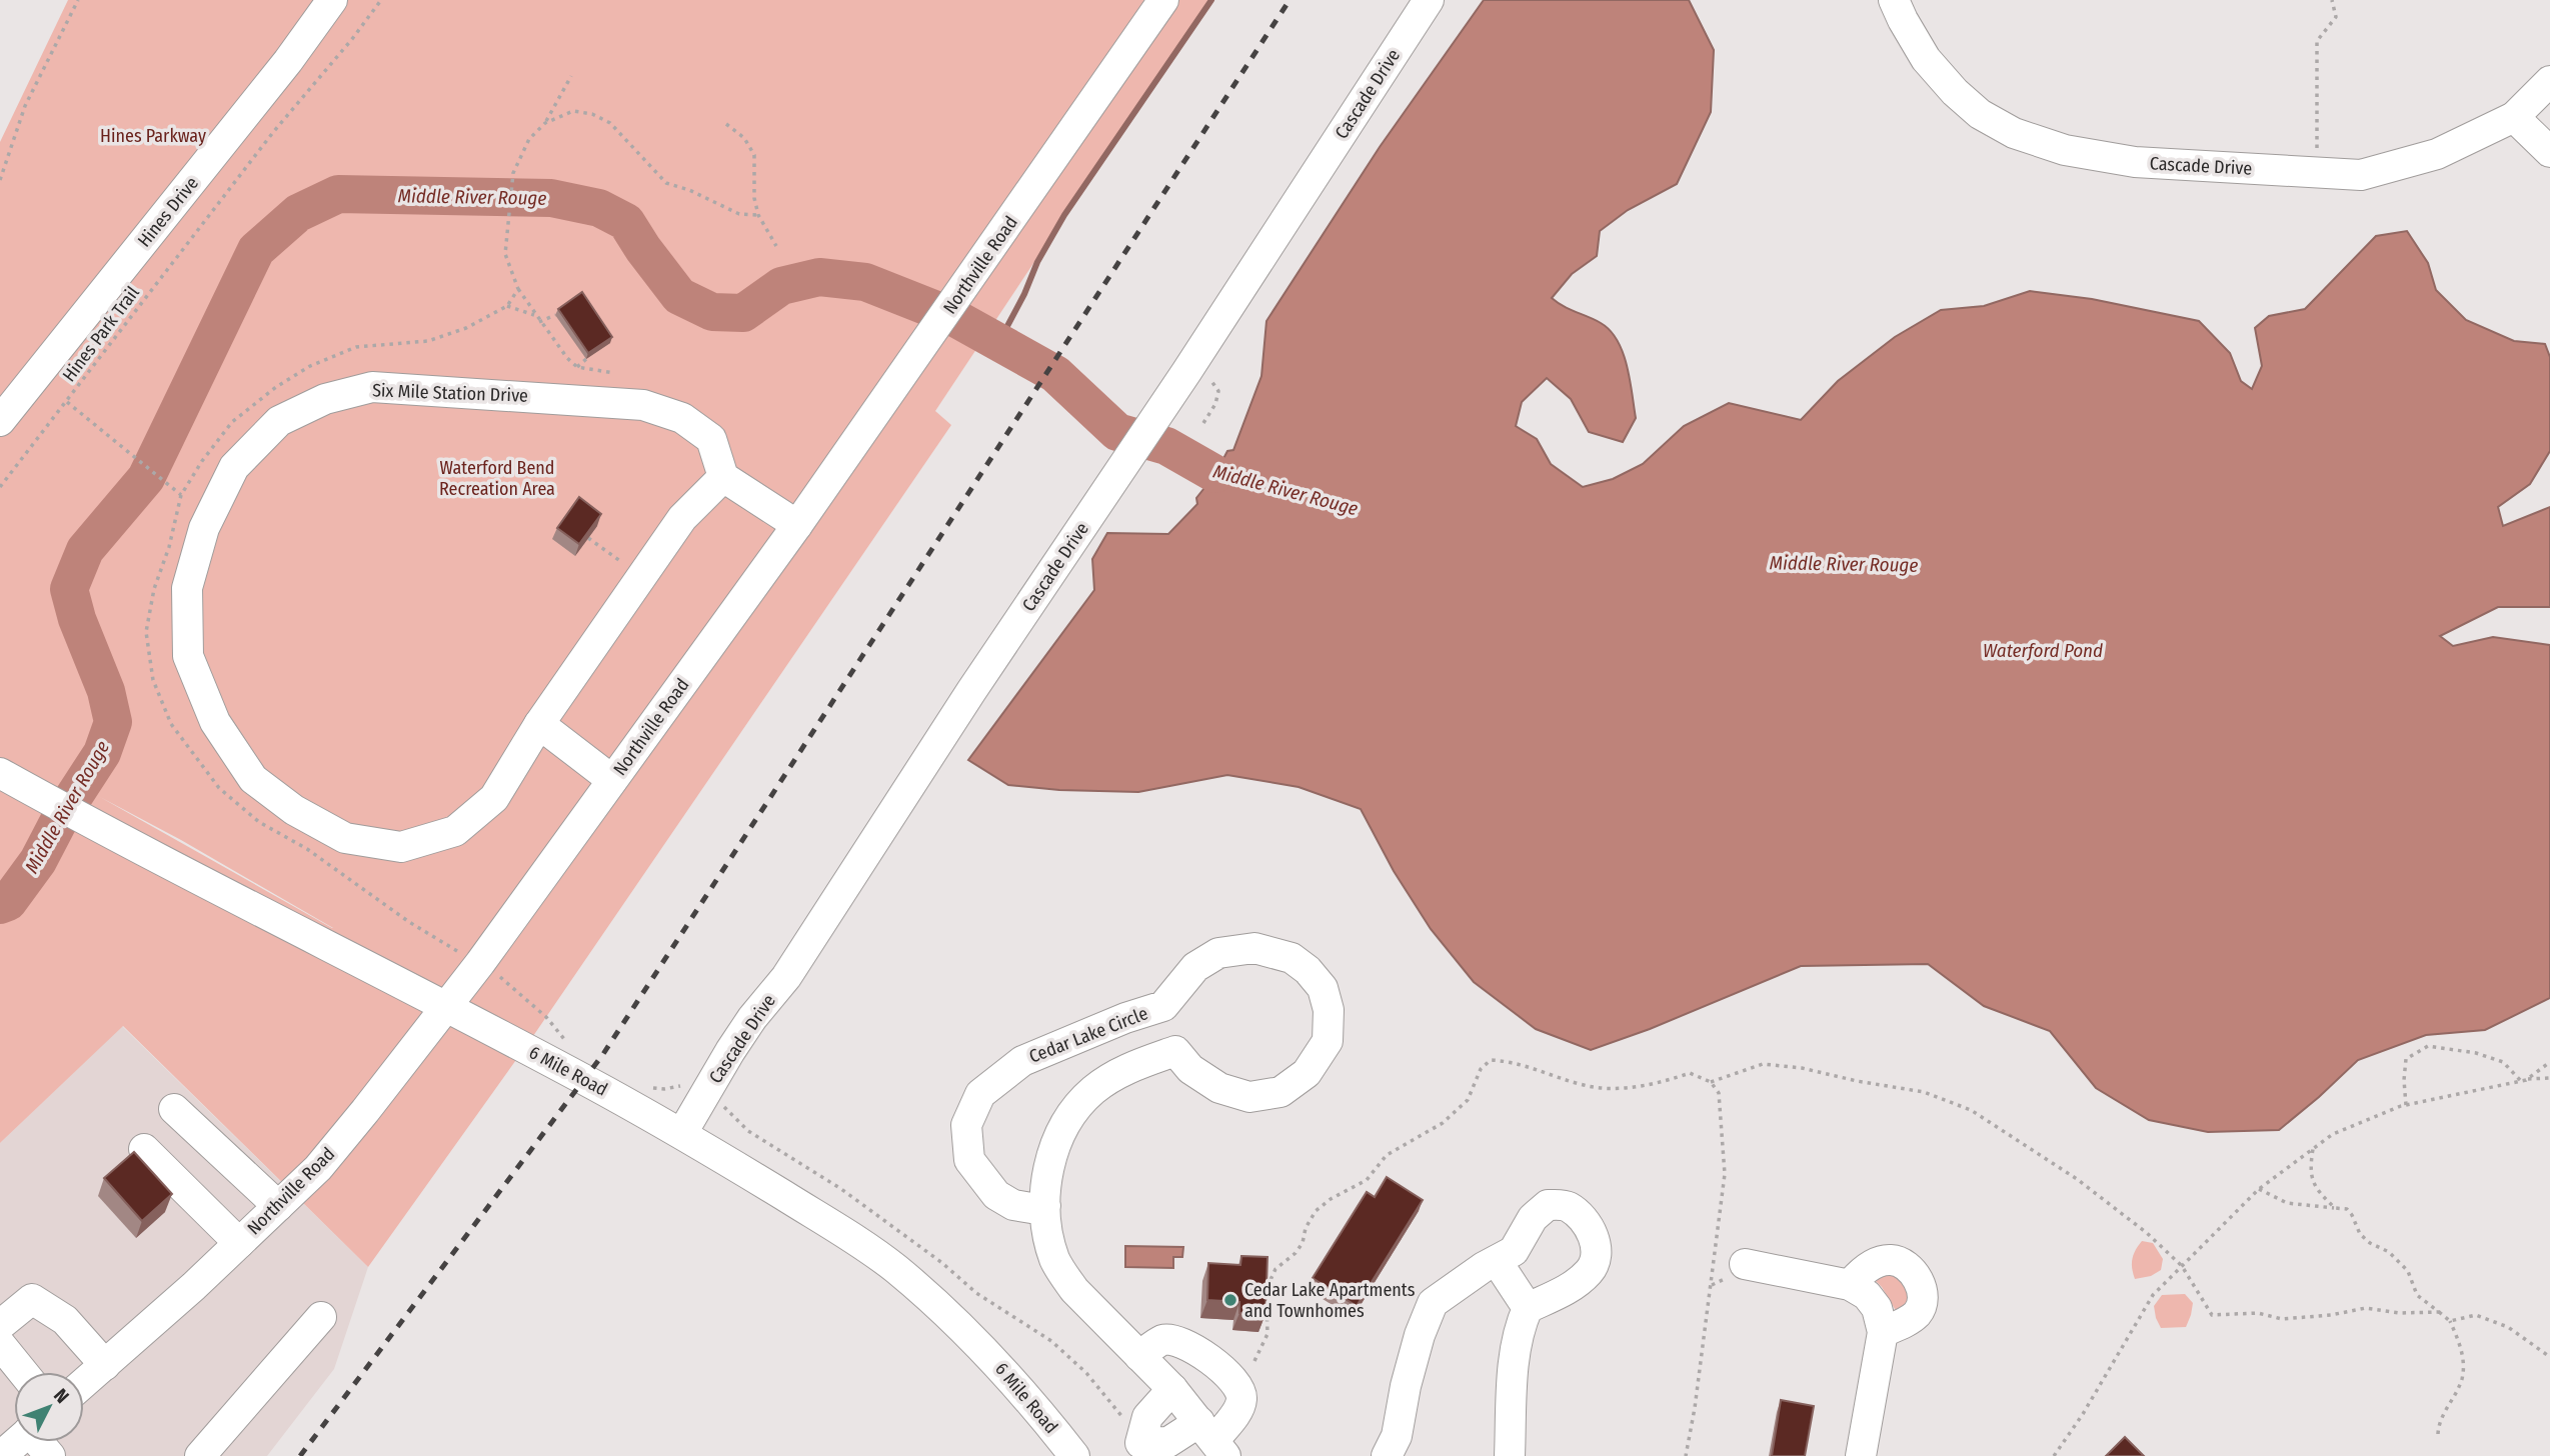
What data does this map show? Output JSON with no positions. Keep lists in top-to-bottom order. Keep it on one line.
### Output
{"streets":{"street":["Cascade Drive","Hines Drive","Northville Road","Six Mile Station Drive","Cedar Lake Circle","6 Mile Road"],"path":["Hines Park Trail"]},"crossings":[["Cascade Drive","6 Mile Road"],["Northville Road","6 Mile Road"]],"water":["Middle River Rouge","Waterford Pond"],"parks":["Hines Parkway","Waterford Bend Recreation Area"],"places":["Cedar Lake Apartments and Townhomes"],"north":"top right"}
